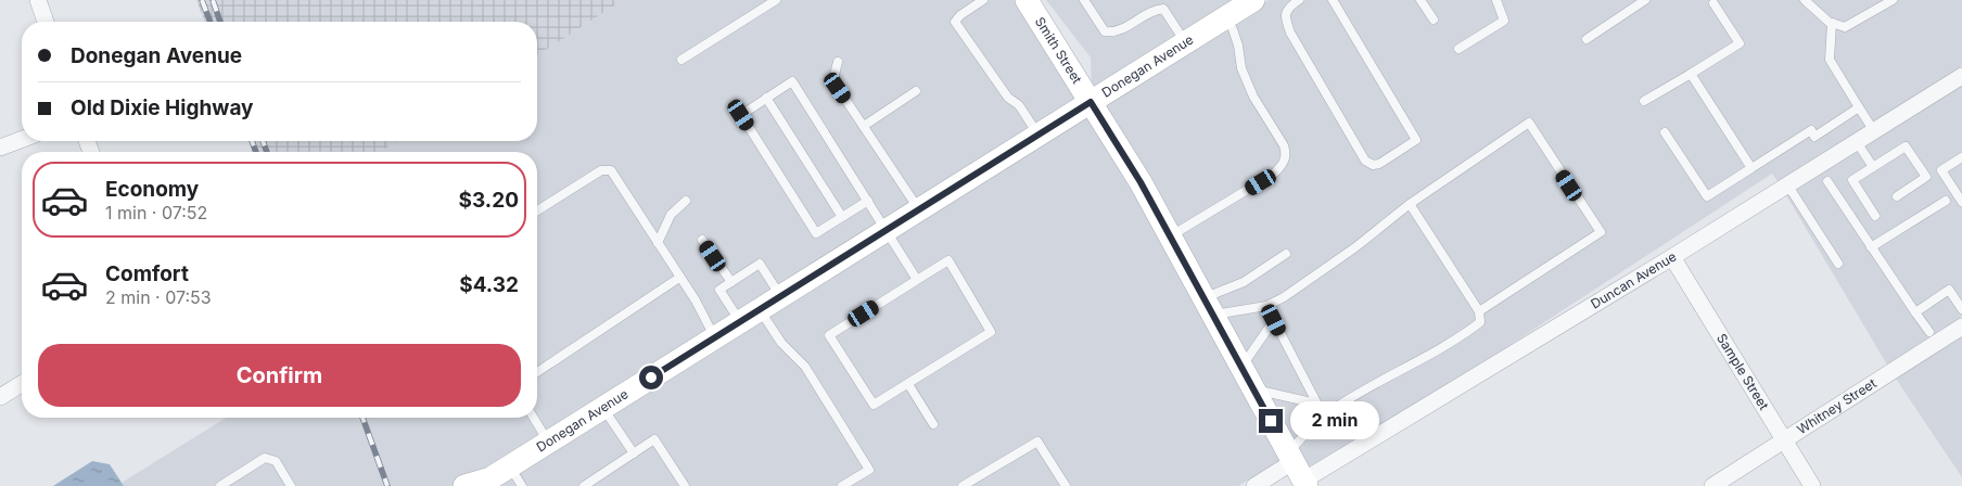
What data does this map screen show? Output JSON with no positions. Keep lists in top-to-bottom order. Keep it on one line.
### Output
{"streets":{"street":["Smith Street","Donegan Avenue","Duncan Avenue","Sample Street","Whitney Street"]},"crossings":[["Smith Street","Donegan Avenue"],["Smith Street","Duncan Avenue"],["Duncan Avenue","Sample Street"],["Sample Street","Whitney Street"]],"page":{"banner":["Donegan Avenue","Old Dixie Highway"],"list":[{"name":"Economy","note":"1 min · 07:52","value":"$3.20"},{"name":"Comfort","note":"2 min · 07:53","value":"$4.32"}],"buttons":"Confirm","bubble":"2 min"}}
